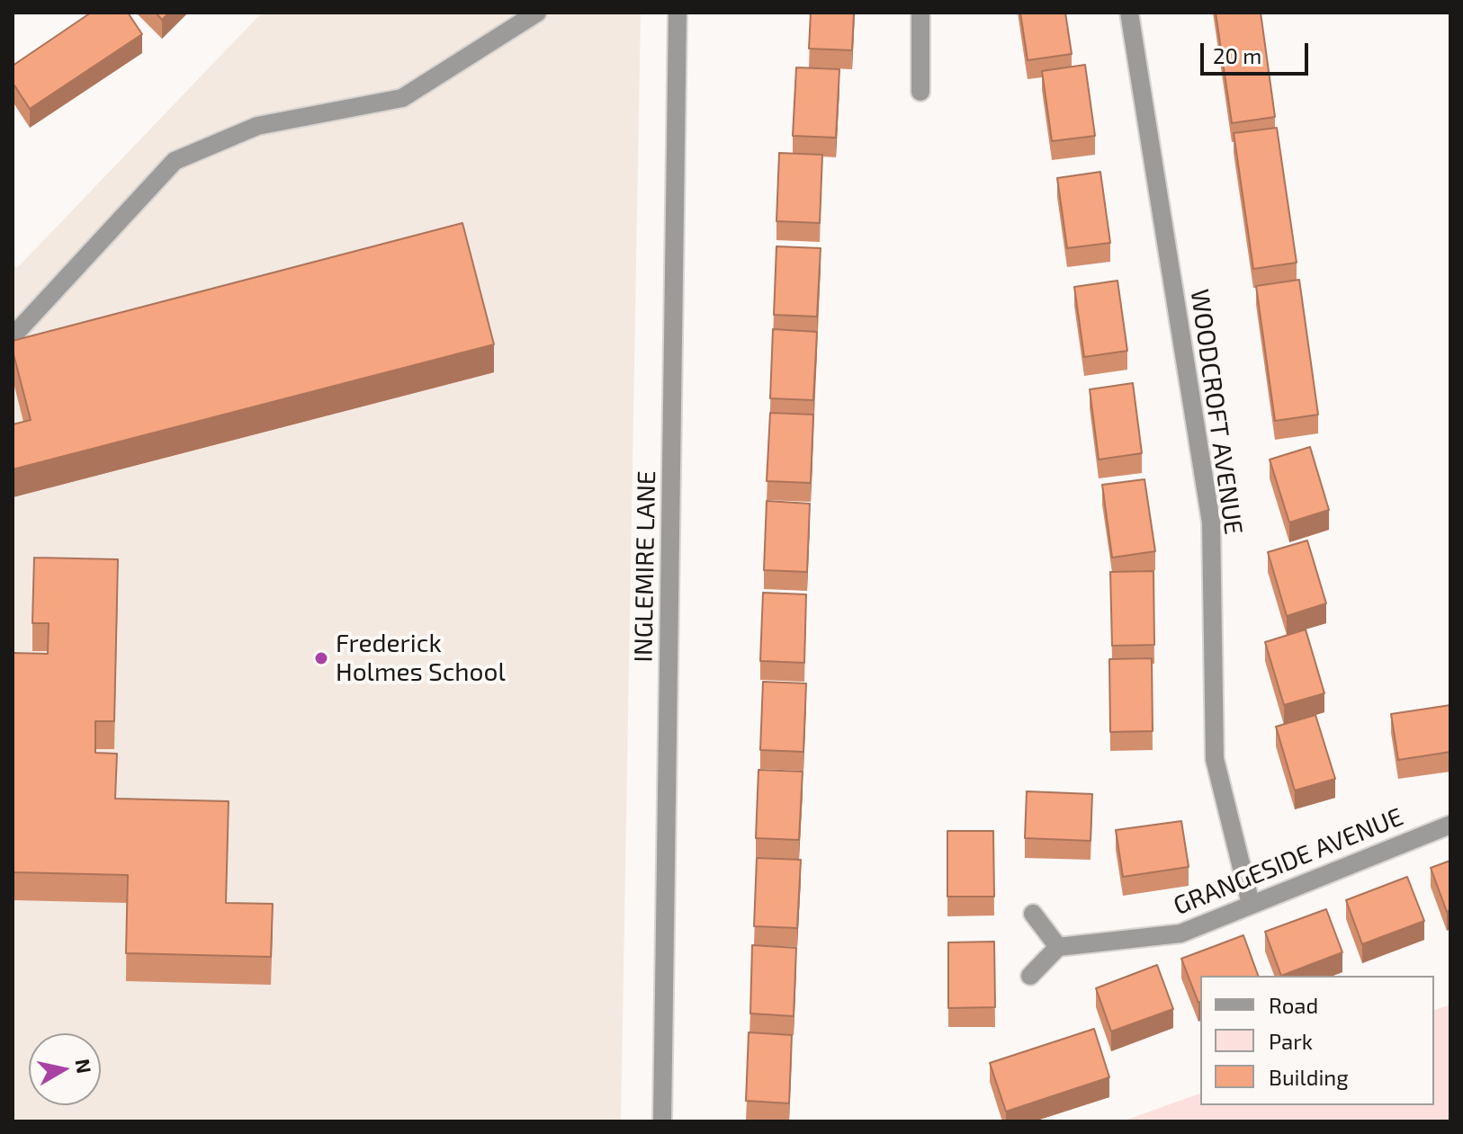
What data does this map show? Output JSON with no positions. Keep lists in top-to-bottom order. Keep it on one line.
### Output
{"streets":{"street":["WOODCROFT AVENUE","INGLEMIRE LANE","GRANGESIDE AVENUE"]},"crossings":[["WOODCROFT AVENUE","GRANGESIDE AVENUE"]],"places":["Frederick Holmes School"],"legend":["Road","Park","Building"],"scale_bar":"20 m","north":"right"}
